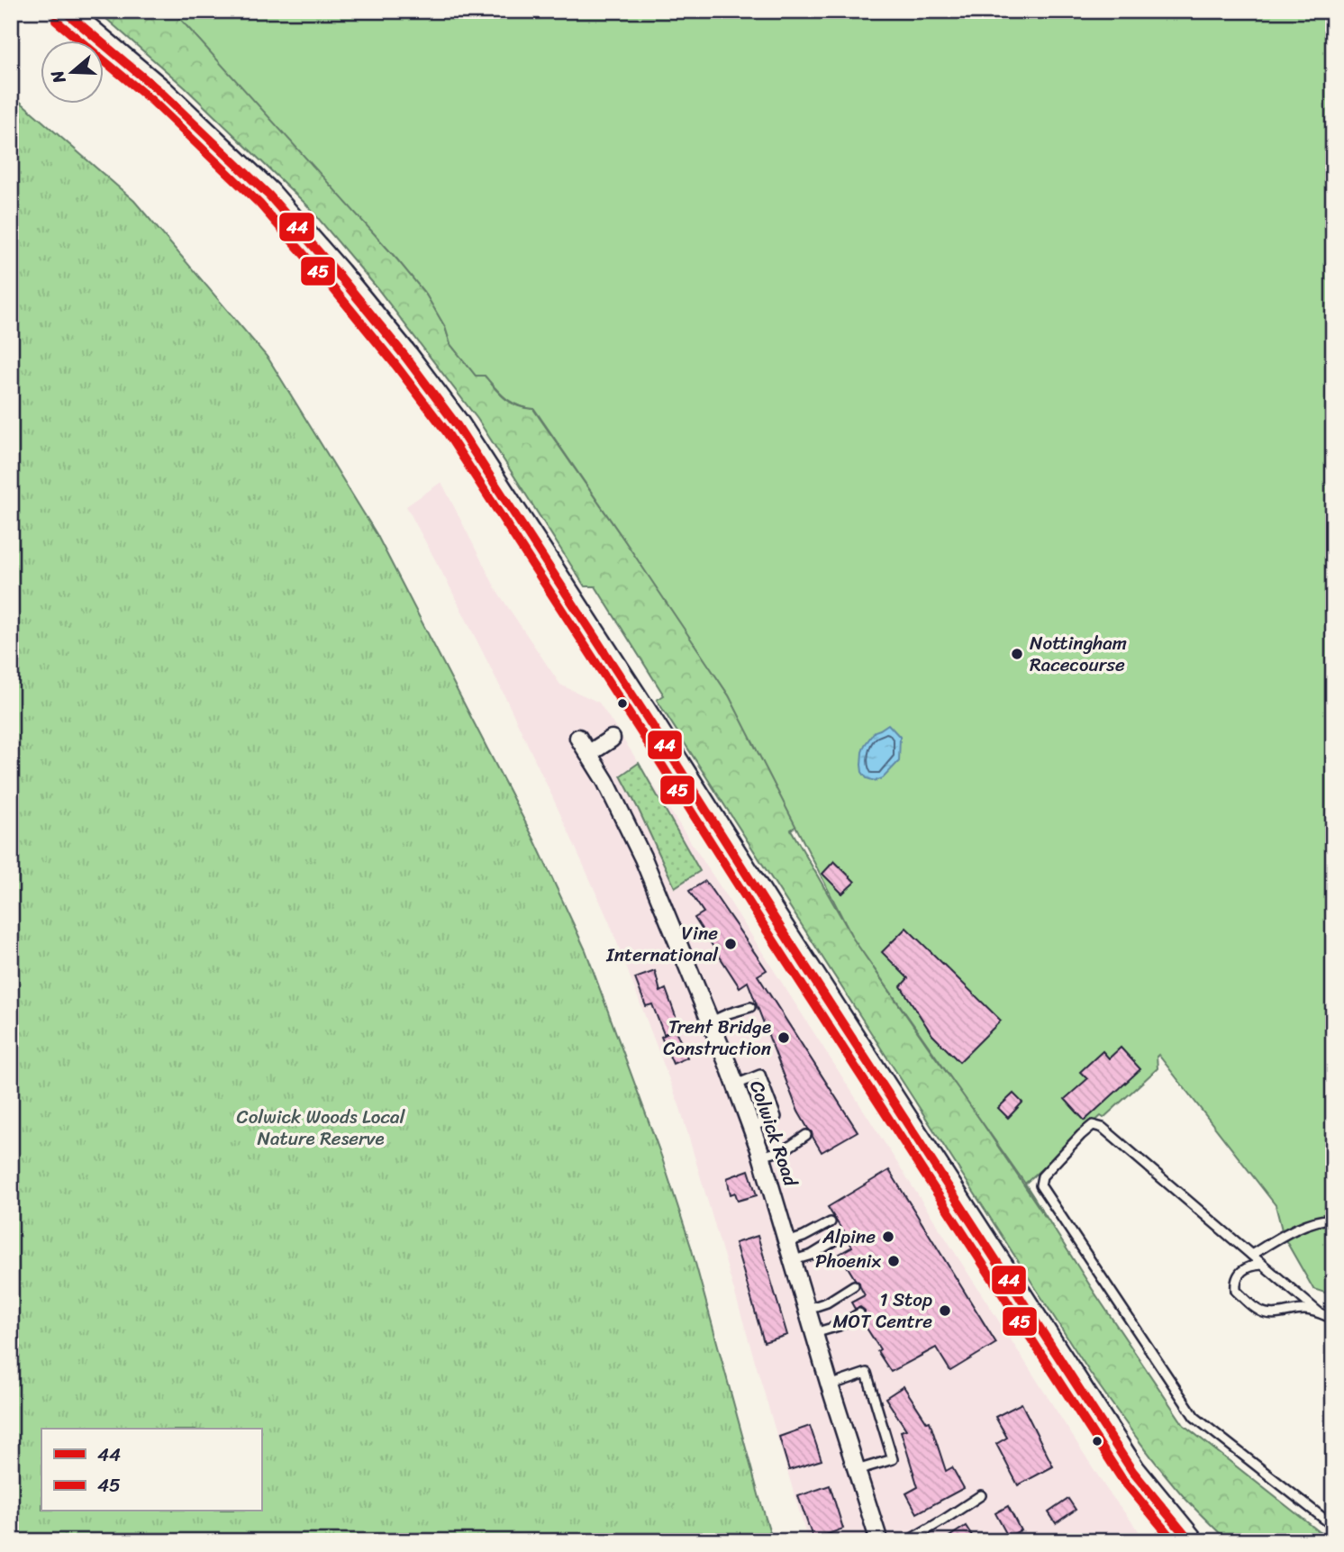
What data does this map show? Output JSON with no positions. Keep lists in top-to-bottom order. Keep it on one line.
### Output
{"streets":{"street":["Colwick Road"]},"parks":["Colwick Woods Local Nature Reserve"],"places":["Nottingham Racecourse","Vine International","Trent Bridge Construction","Alpine","Phoenix","1 Stop MOT Centre"],"lines":["transit line 44","transit line 45"],"legend":["44","45"],"north":"left"}
